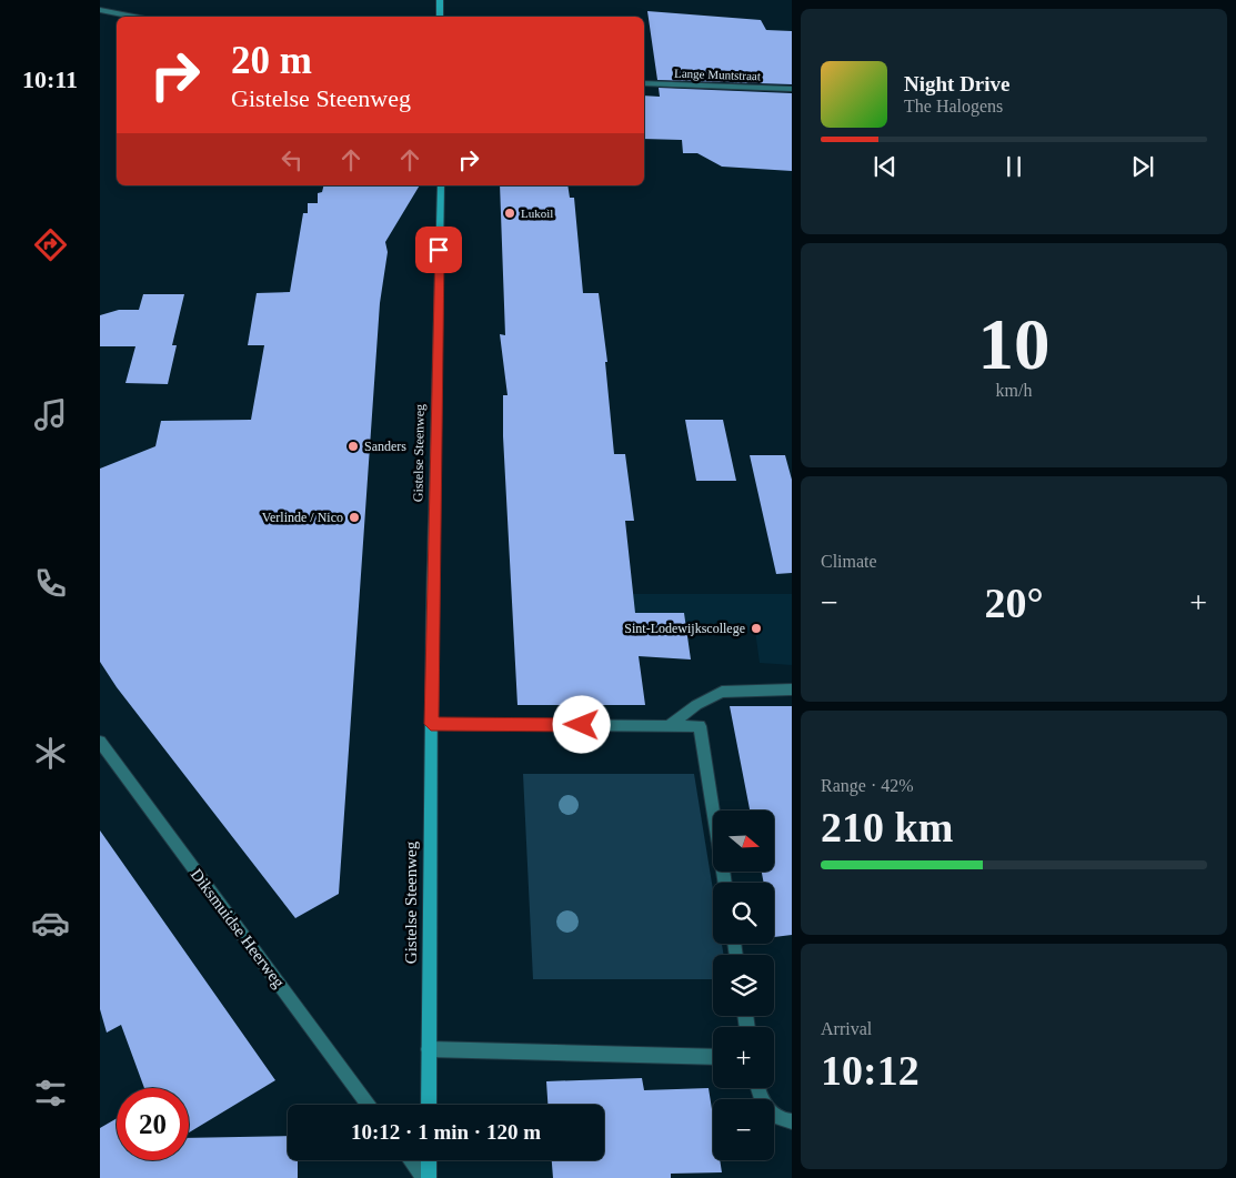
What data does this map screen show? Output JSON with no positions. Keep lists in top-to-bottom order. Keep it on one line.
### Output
{"streets":{"main road":["Gistelse Steenweg"],"street":["Lange Muntstraat","Diksmuidse Heerweg"]},"places":["Lukoil","Sanders","Verlinde / Nico","Sint-Lodewijkscollege"],"north":"right","page":{"tabs":"10:11","turn":["20 m","Gistelse Steenweg"],"song":["Night Drive","The Halogens"],"tile":[["10","km/h"],"Climate",["Range · 42%","210 km"],["Arrival","10:12"]],"heat":["−","20°","+"],"map_buttons":["+","−"],"limit":"20","trip":"10:12 · 1 min · 120 m"}}
